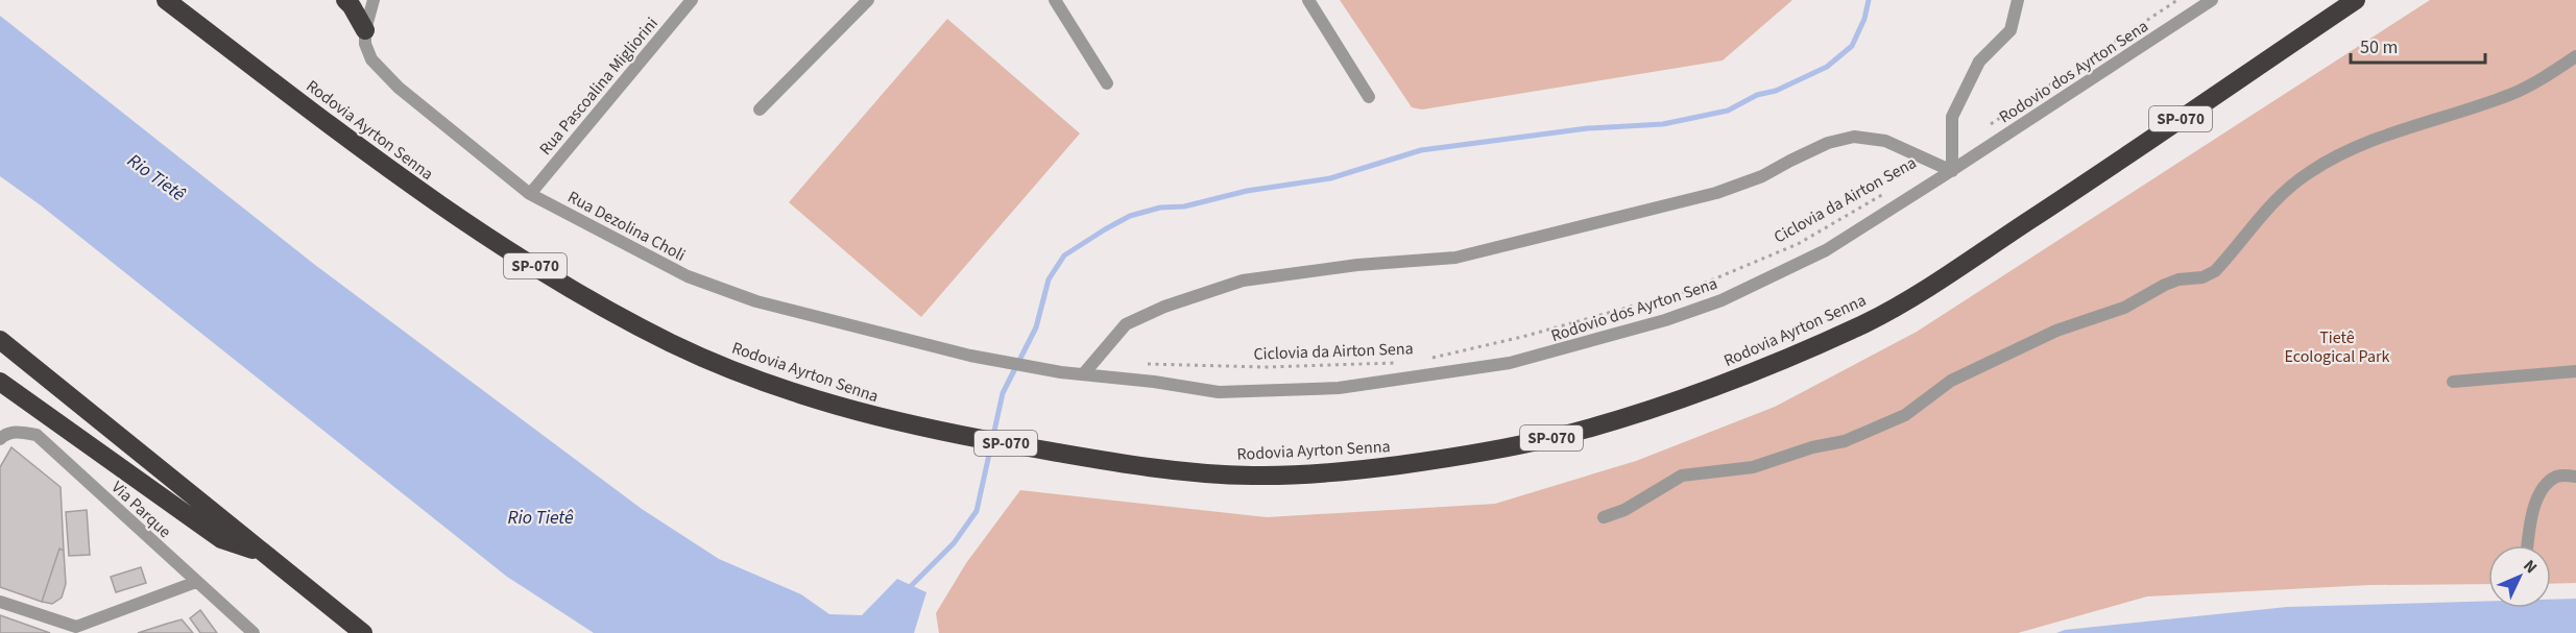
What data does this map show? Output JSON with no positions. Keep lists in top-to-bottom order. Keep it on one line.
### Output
{"streets":{"highway":["SP-070","Rodovia Ayrton Senna"],"street":["Rodovio dos Ayrton Sena","Rua Pascoalina Migliorini","Rua Dezolina Choli","Via Parque"],"path":["Ciclovia da Airton Sena"]},"crossings":[["Rodovio dos Ayrton Sena","Ciclovia da Airton Sena"],["Rodovio dos Ayrton Sena","Rua Dezolina Choli"],["Rua Pascoalina Migliorini","Rua Dezolina Choli"]],"water":["Rio Tietê"],"parks":["Tietê Ecological Park"],"scale_bar":"50 m","north":"top right"}
